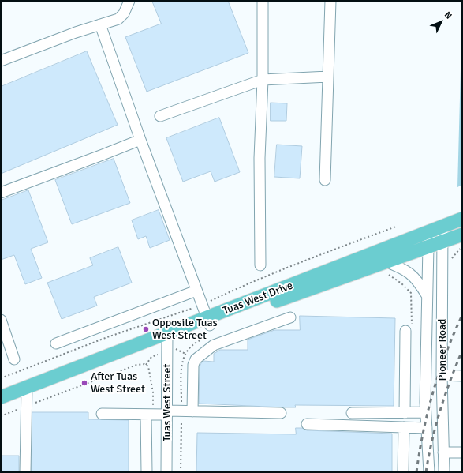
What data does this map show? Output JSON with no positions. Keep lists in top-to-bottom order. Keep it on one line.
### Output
{"streets":{"main road":["Tuas West Drive"],"street":["Pioneer Road","Tuas West Street"]},"crossings":[["Tuas West Drive","Pioneer Road"],["Tuas West Drive","Tuas West Street"]],"places":["Opposite Tuas West Street","After Tuas West Street"],"north":"top right"}
